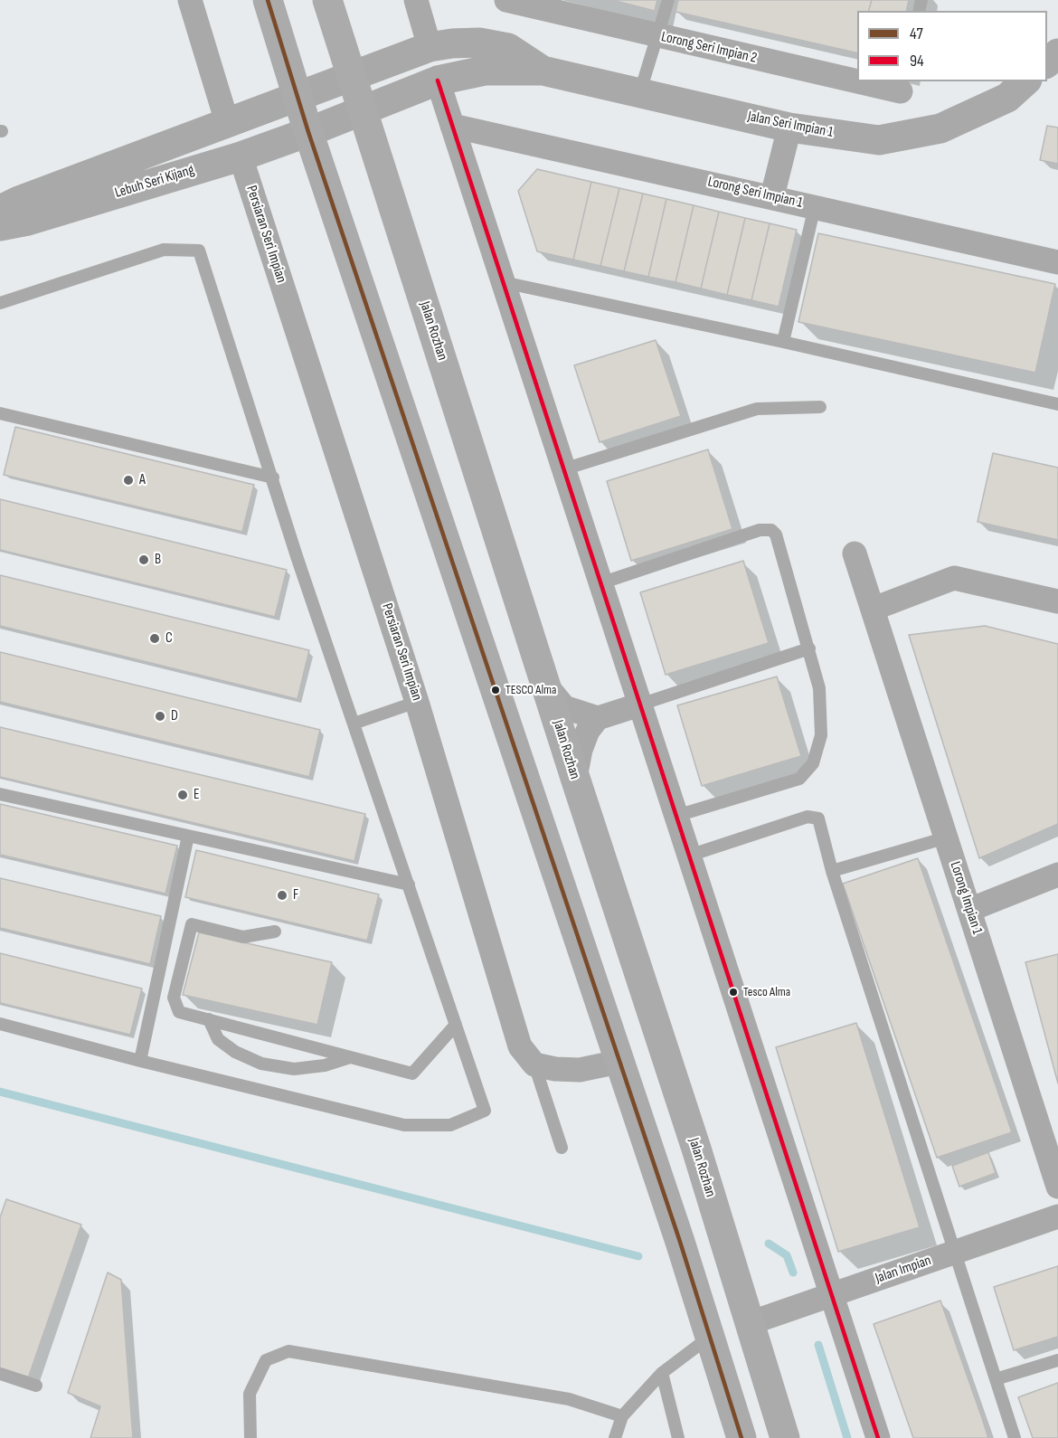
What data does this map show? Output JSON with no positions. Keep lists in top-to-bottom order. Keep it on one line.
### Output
{"streets":{"main road":["Jalan Rozhan"],"street":["Lorong Seri Impian 2","Jalan Seri Impian 1","Lebuh Seri Kijang","Lorong Seri Impian 1","Persiaran Seri Impian","Lorong Impian 1","Jalan Impian"]},"crossings":[["Jalan Seri Impian 1","Lebuh Seri Kijang"],["Jalan Seri Impian 1","Jalan Rozhan"],["Lebuh Seri Kijang","Persiaran Seri Impian"],["Jalan Rozhan","Jalan Impian"]],"places":["A","B","C","TESCO Alma","D","E","F","Tesco Alma"],"lines":["transit line 47","transit line 94"],"legend":["47","94"]}
